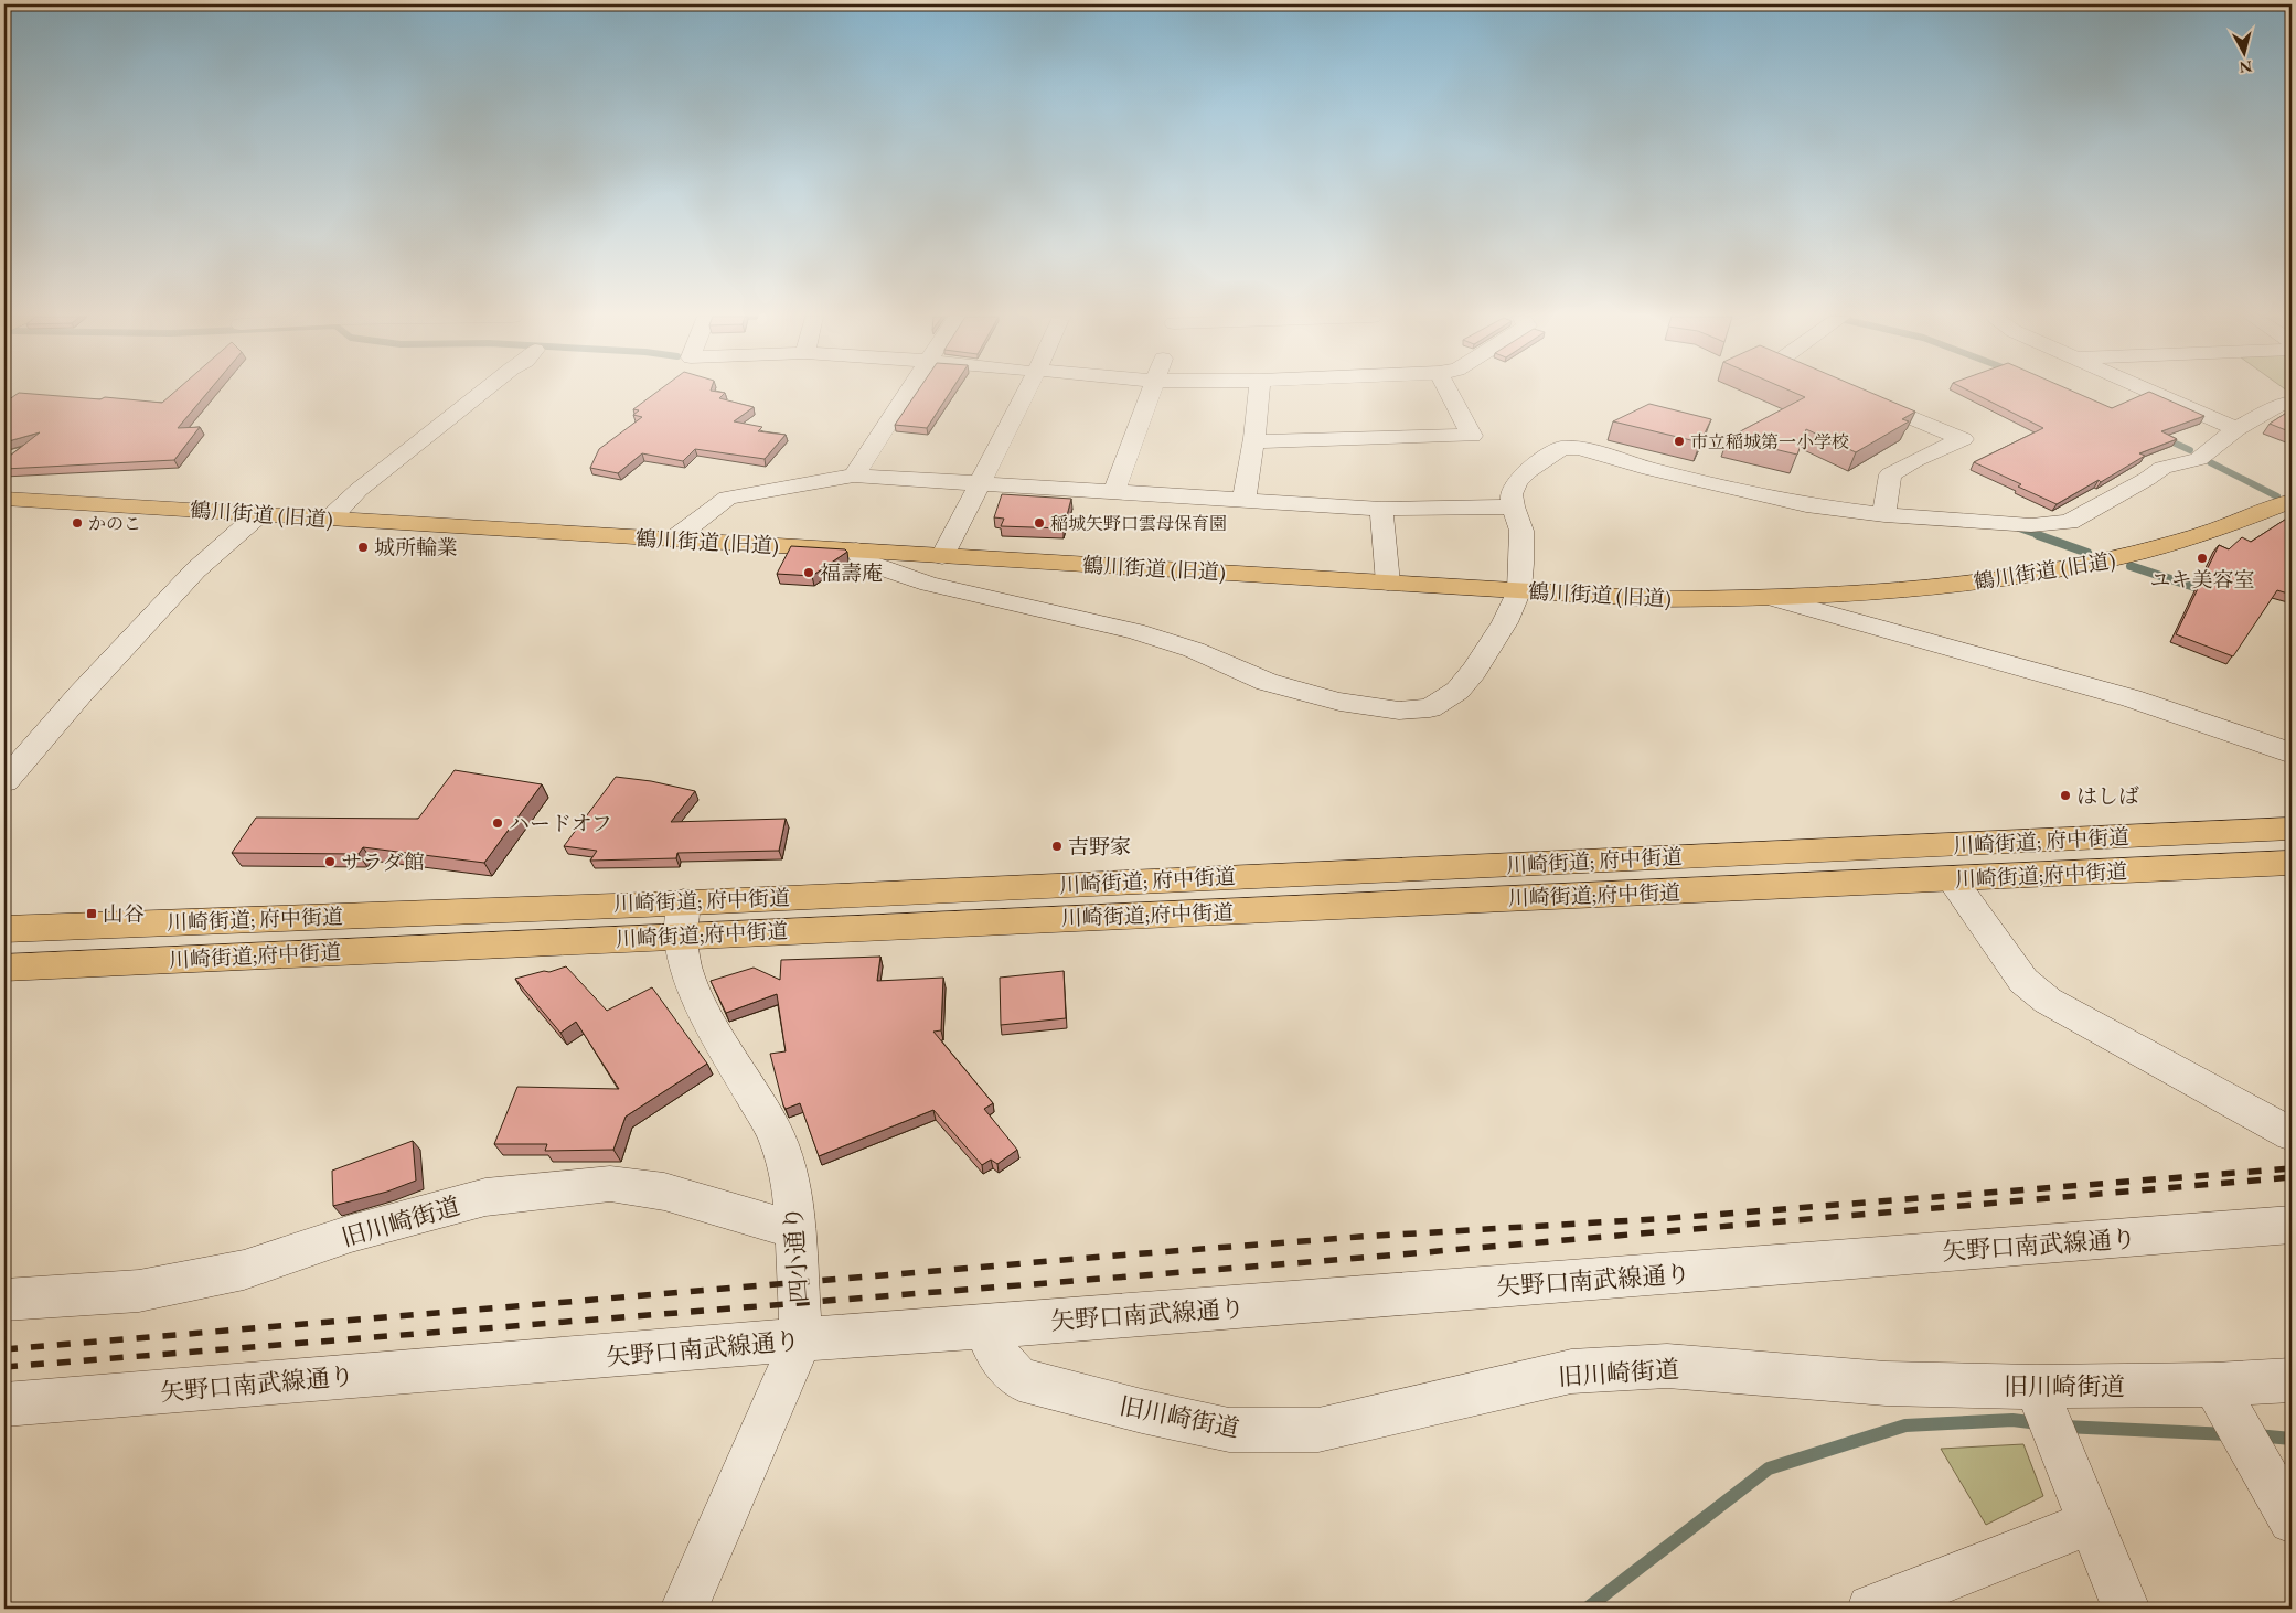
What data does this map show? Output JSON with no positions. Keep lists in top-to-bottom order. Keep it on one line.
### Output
{"streets":{"main road":["鶴川街道 (旧道)","川崎街道; 府中街道","川崎街道;府中街道"],"street":["旧川崎街道","矢野口南武線通り","四小通り"]},"crossings":[["川崎街道; 府中街道","川崎街道;府中街道"],["川崎街道; 府中街道","四小通り"],["川崎街道;府中街道","四小通り"],["旧川崎街道","矢野口南武線通り"],["旧川崎街道","四小通り"],["矢野口南武線通り","四小通り"]],"places":{"other":["市立稲城第一小学校","かのこ","稲城矢野口雲母保育園","城所輪業","ユキ美容室","福壽庵","はしば","ハードオフ","吉野家","サラダ館"],"transit":["山谷"]},"north":"bottom"}
